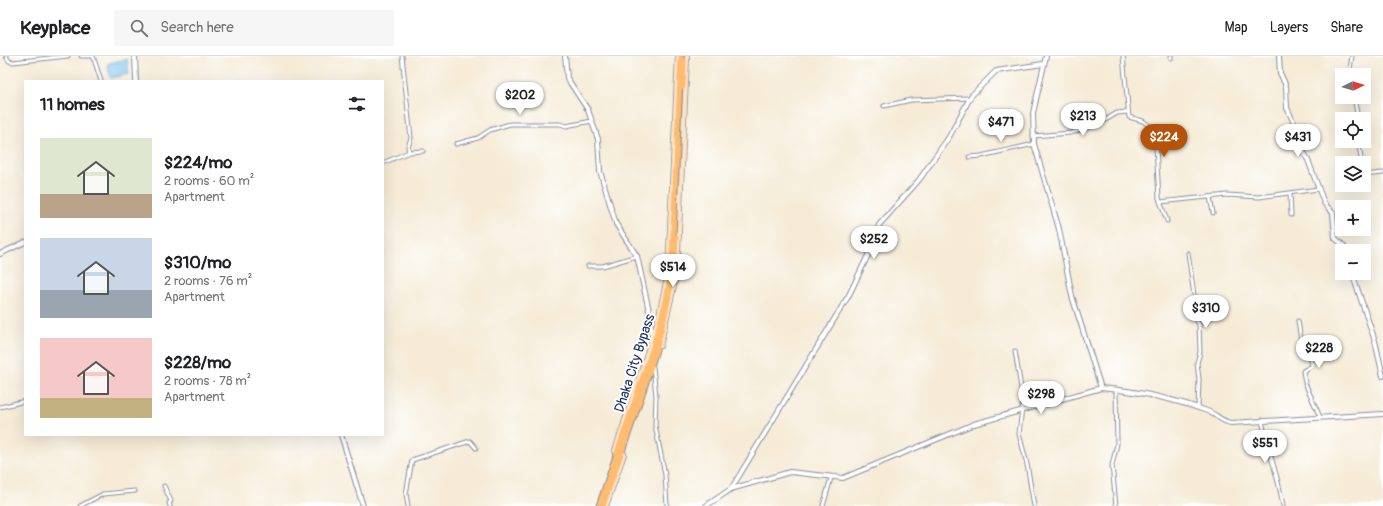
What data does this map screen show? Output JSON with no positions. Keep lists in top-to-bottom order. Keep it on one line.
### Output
{"streets":{"highway":["Dhaka City Bypass"]},"north":"right","page":{"header":"Keyplace","search":"Search here","nav":["Map","Layers","Share"],"map_buttons":["+","−"],"heading":"11 homes","price":["$202","$213","$471","$224","$431","$252","$514","$310","$228","$298","$551"],"list":[{"name":"$224/mo","note":"2 rooms · 60 m² · Apartment"},{"name":"$310/mo","note":"2 rooms · 76 m² · Apartment"},{"name":"$228/mo","note":"2 rooms · 78 m² · Apartment"}]}}
